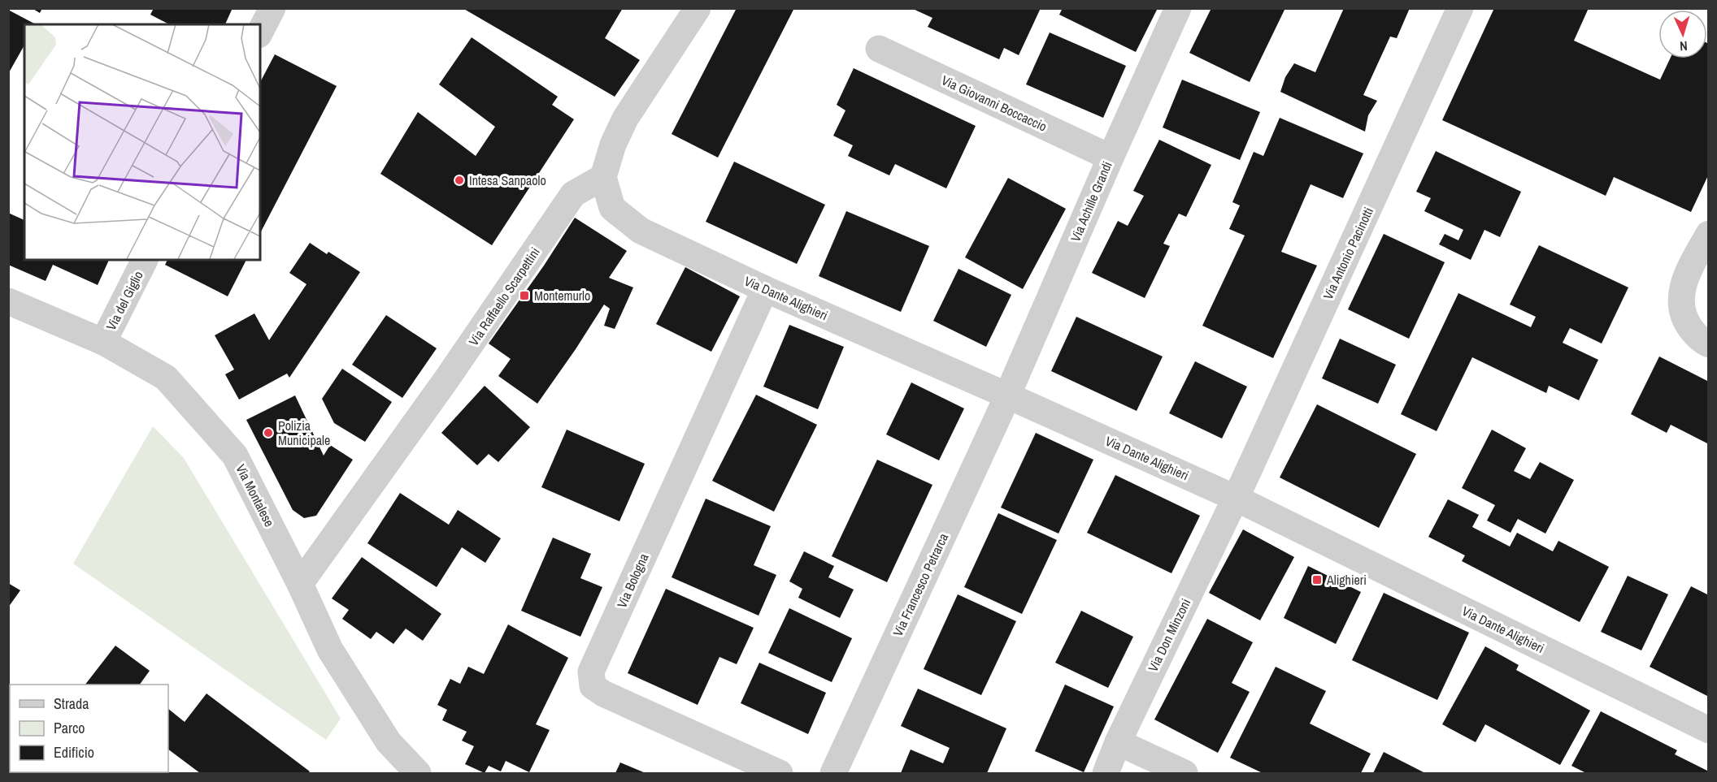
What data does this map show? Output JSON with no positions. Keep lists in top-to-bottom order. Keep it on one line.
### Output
{"streets":{"street":["Via Giovanni Boccaccio","Via Achille Grandi","Via Antonio Pacinotti","Via Raffaello Scarpettini","Via Dante Alighieri","Via del Giglio","Via Montalese","Via Bologna","Via Francesco Petrarca","Via Don Minzoni"]},"crossings":[["Via Giovanni Boccaccio","Via Achille Grandi"],["Via Achille Grandi","Via Dante Alighieri"],["Via Achille Grandi","Via Francesco Petrarca"],["Via Antonio Pacinotti","Via Dante Alighieri"],["Via Antonio Pacinotti","Via Don Minzoni"],["Via Raffaello Scarpettini","Via Dante Alighieri"],["Via Raffaello Scarpettini","Via Montalese"],["Via Dante Alighieri","Via Bologna"],["Via Dante Alighieri","Via Francesco Petrarca"],["Via Dante Alighieri","Via Don Minzoni"],["Via del Giglio","Via Montalese"]],"places":{"other":["Intesa Sanpaolo","Polizia Municipale"],"transit":["Montemurlo","Alighieri"]},"legend":["Strada","Parco","Edificio"],"north":"bottom"}
